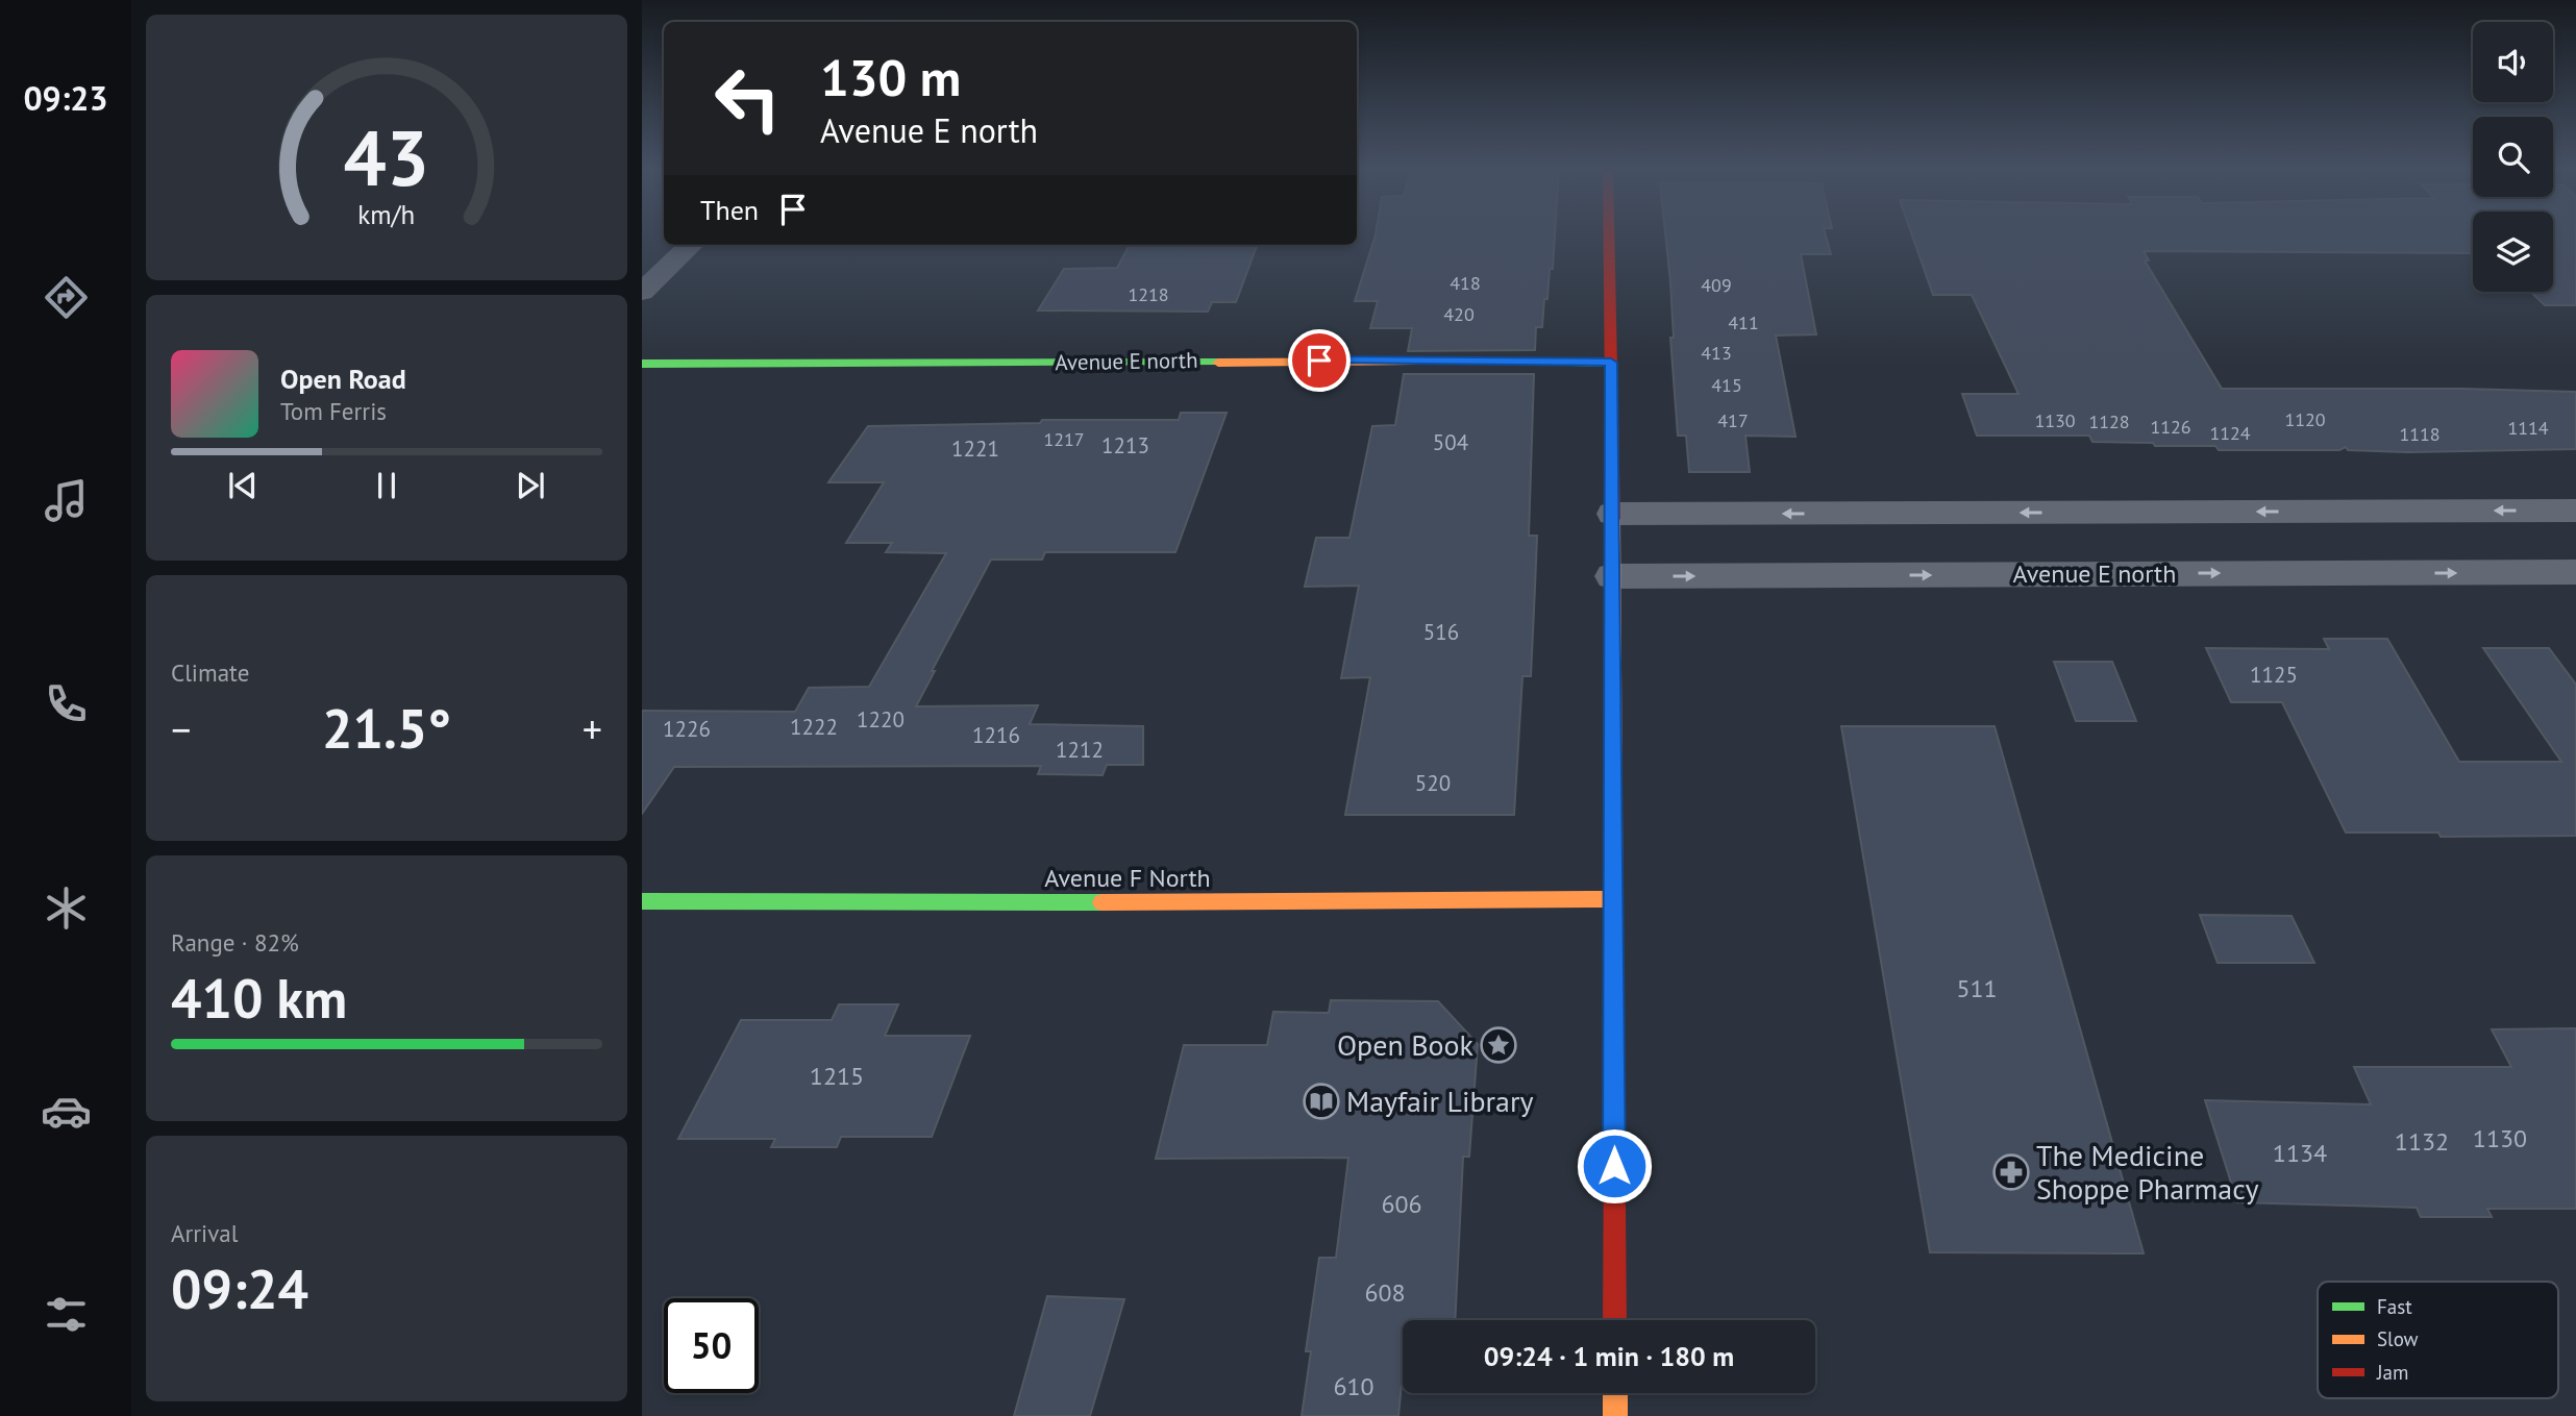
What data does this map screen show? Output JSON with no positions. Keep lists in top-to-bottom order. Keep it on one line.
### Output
{"streets":{"street":["Avenue E north","Avenue F North"]},"places":{"place":["Open Book"],"library":["Mayfair Library"],"pharmacy":["The Medicine Shoppe Pharmacy"]},"house_numbers":["418","409","1218","420","411","413","415","1120","417","1130","1128","1126","1114","1124","1118","1217","504","1213","1221","516","1125","1220","1222","1226","1216","1212","520","511","1215","1130","1132","1134","606","608","610"],"legend":["Fast","Slow","Jam"],"page":{"tabs":"09:23","turn":["130 m","Avenue E north"],"then":"Then","song":["Open Road","Tom Ferris"],"tile":["Climate",["Range · 82%","410 km"],["Arrival","09:24"]],"heat":["−","21.5°","+"],"limit":"50","trip":"09:24 · 1 min · 180 m","gauge":["43","km/h"]}}
